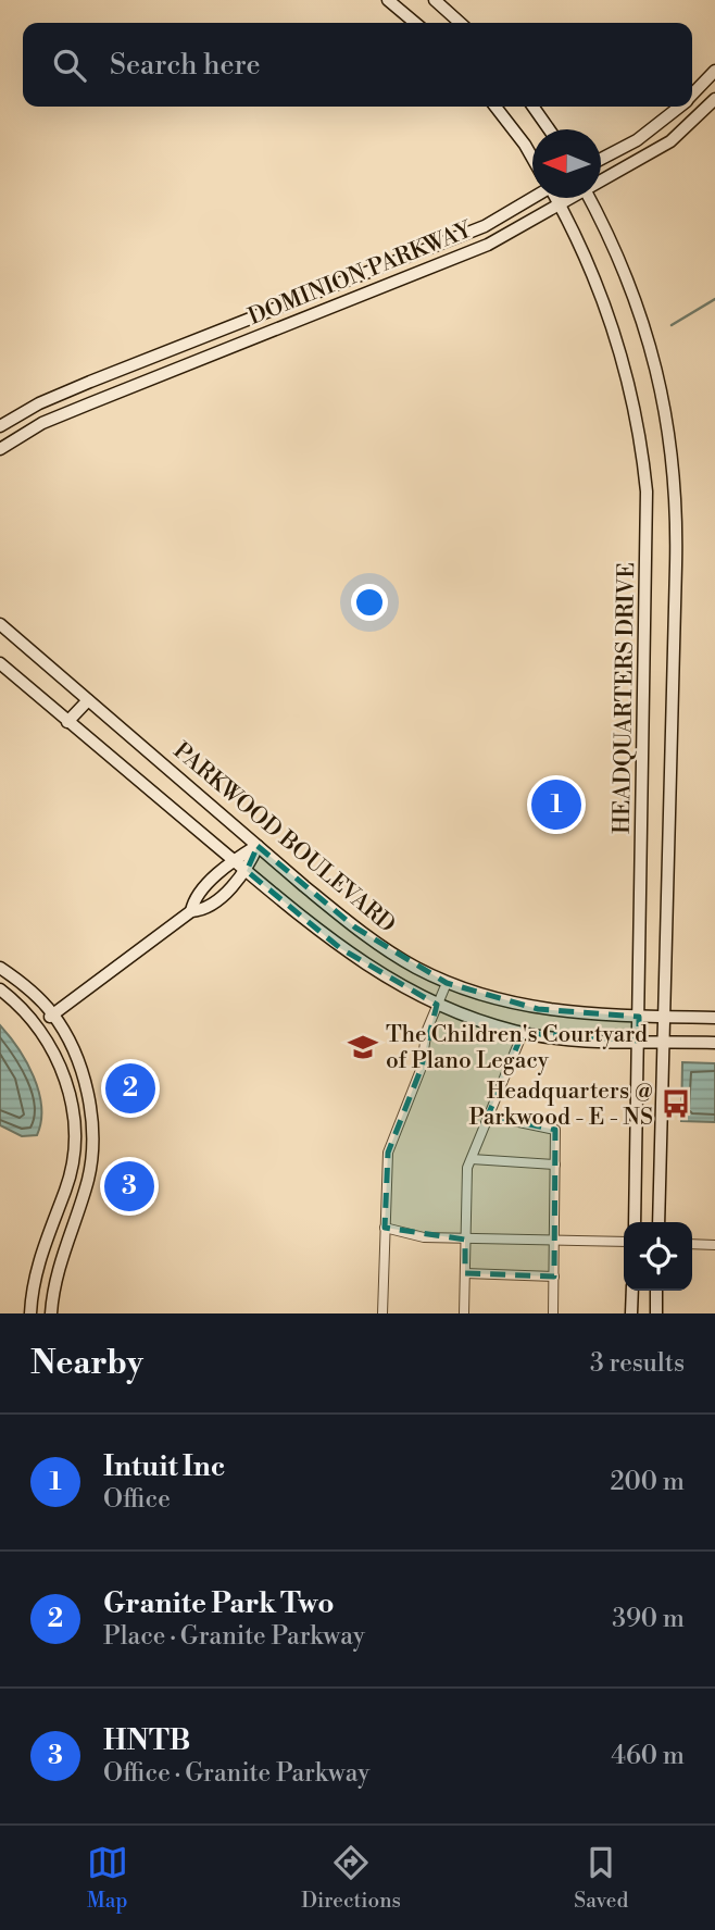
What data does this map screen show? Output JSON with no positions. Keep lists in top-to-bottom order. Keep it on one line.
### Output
{"streets":{"main road":["DOMINION PARKWAY","HEADQUARTERS DRIVE","PARKWOOD BOULEVARD"]},"crossings":[["DOMINION PARKWAY","HEADQUARTERS DRIVE"],["HEADQUARTERS DRIVE","PARKWOOD BOULEVARD"]],"places":{"school or university":["The Children's Courtyard of Plano Legacy"],"bus stop":["Headquarters @ Parkwood - E - NS"]},"north":"left","page":{"search":"Search here","pins":["1","2","3"],"heading":["Nearby","3 results"],"list":[{"mark":"1","name":"Intuit Inc","note":"Office","value":"200 m"},{"mark":"2","name":"Granite Park Two","note":"Place · Granite Parkway","value":"390 m"},{"mark":"3","name":"HNTB","note":"Office · Granite Parkway","value":"460 m"}],"nav":["Map","Directions","Saved"]}}
